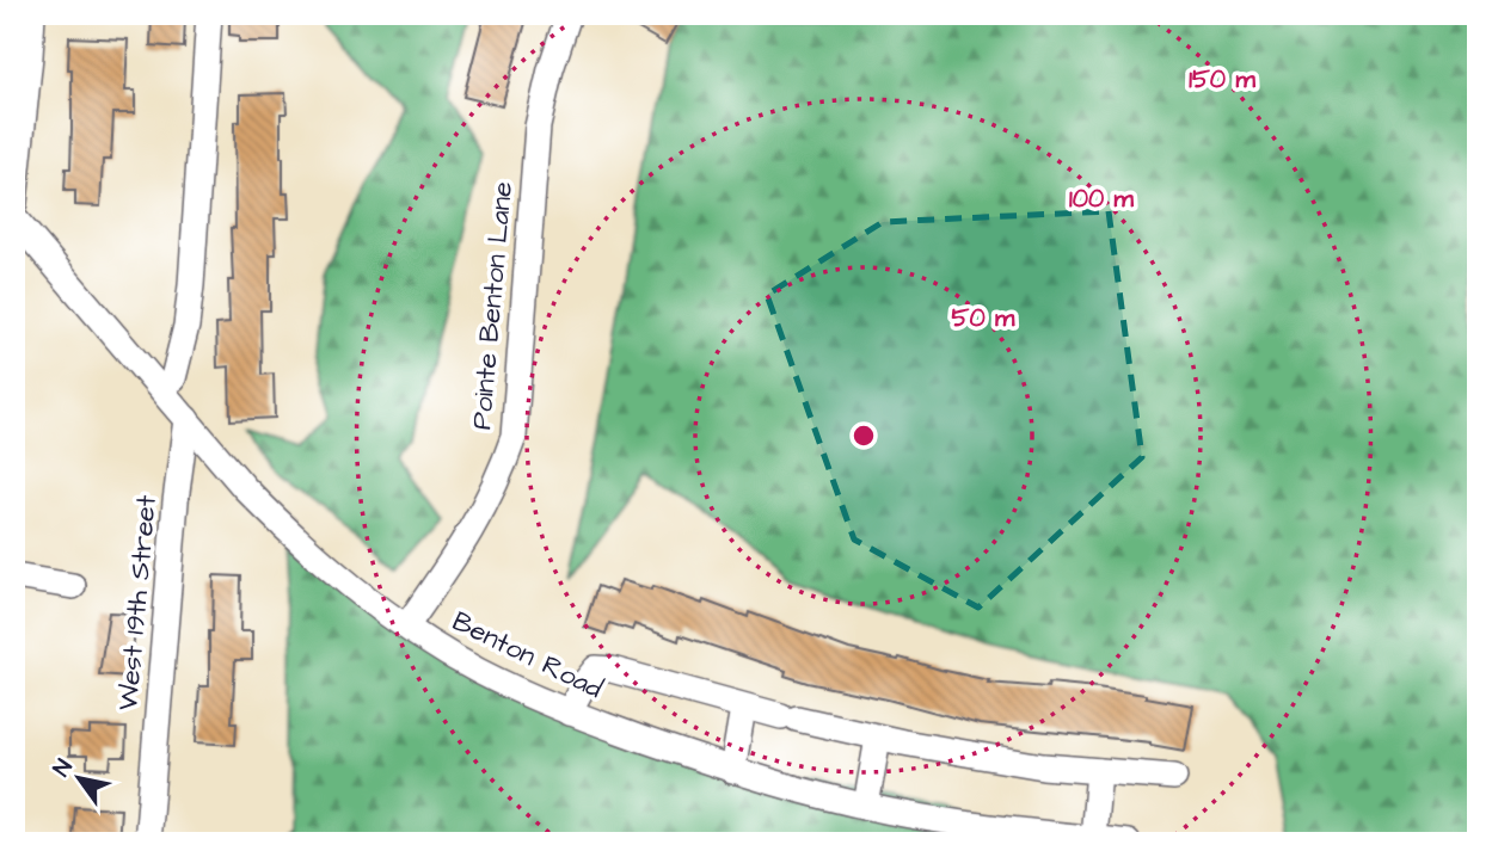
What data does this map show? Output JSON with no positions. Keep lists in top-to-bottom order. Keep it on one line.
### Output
{"streets":{"street":["Pointe Benton Lane","West 19th Street","Benton Road"]},"crossings":[["Pointe Benton Lane","Benton Road"],["West 19th Street","Benton Road"]],"north":"top left","rings":["150 m","100 m","50 m"]}
